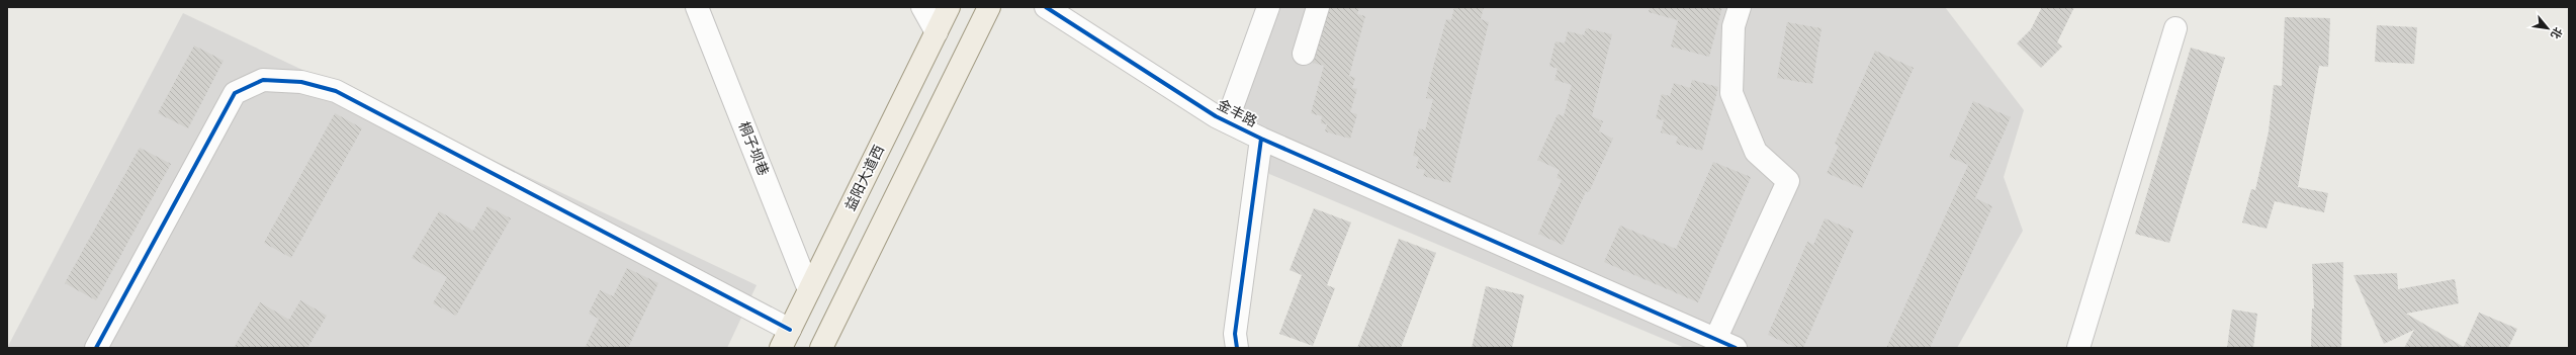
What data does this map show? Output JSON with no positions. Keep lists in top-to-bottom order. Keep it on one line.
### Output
{"streets":{"main road":["益阳大道西"],"street":["金丰路","桐子坝巷"]},"crossings":[["桐子坝巷","益阳大道西"]],"north":"bottom right"}
